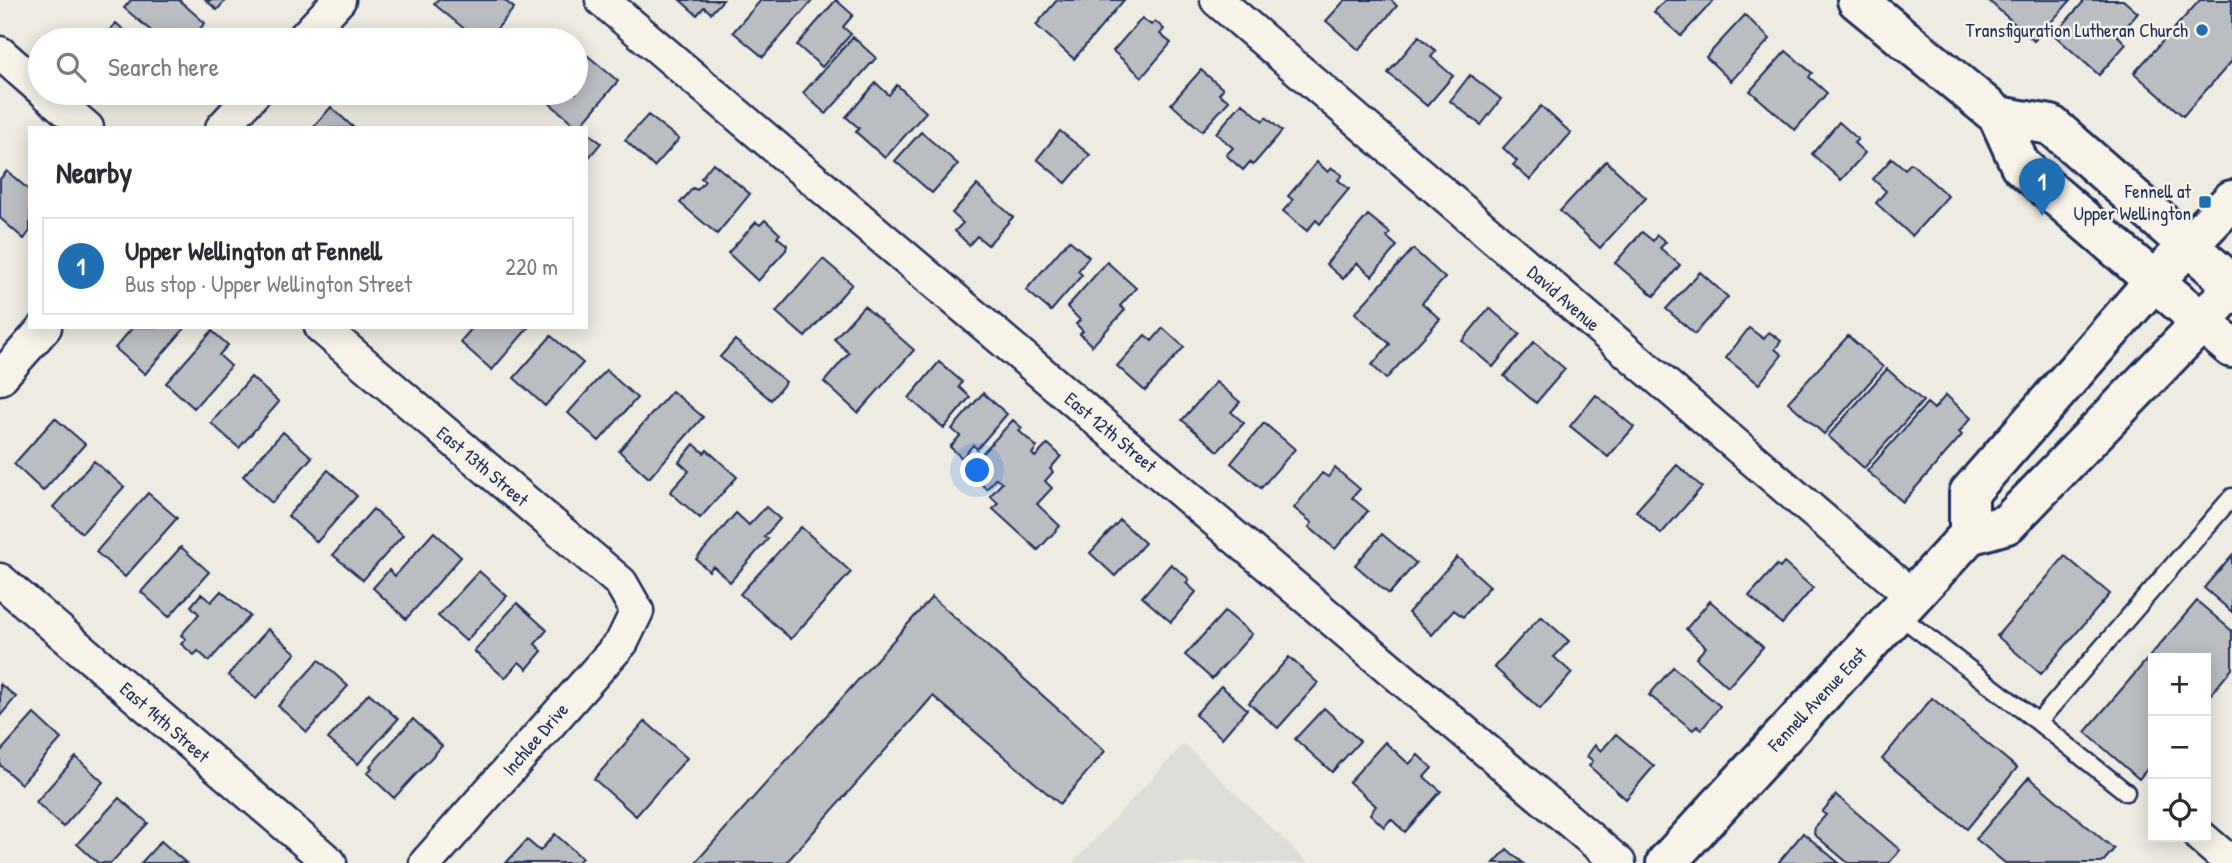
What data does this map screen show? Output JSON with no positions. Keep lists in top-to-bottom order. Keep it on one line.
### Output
{"streets":{"main road":["Fennell Avenue East"],"street":["David Avenue","East 12th Street","East 13th Street","East 14th Street","Inchlee Drive"]},"crossings":[["David Avenue","Fennell Avenue East"],["East 13th Street","Inchlee Drive"]],"places":{"other":["Transfiguration Lutheran Church"],"transit":["Fennell at Upper Wellington"]},"page":{"search":"Search here","heading":"Nearby","pins":"1","list":[{"mark":"1","name":"Upper Wellington at Fennell","note":"Bus stop · Upper Wellington Street","value":"220 m"}],"map_buttons":["+","−"]}}
